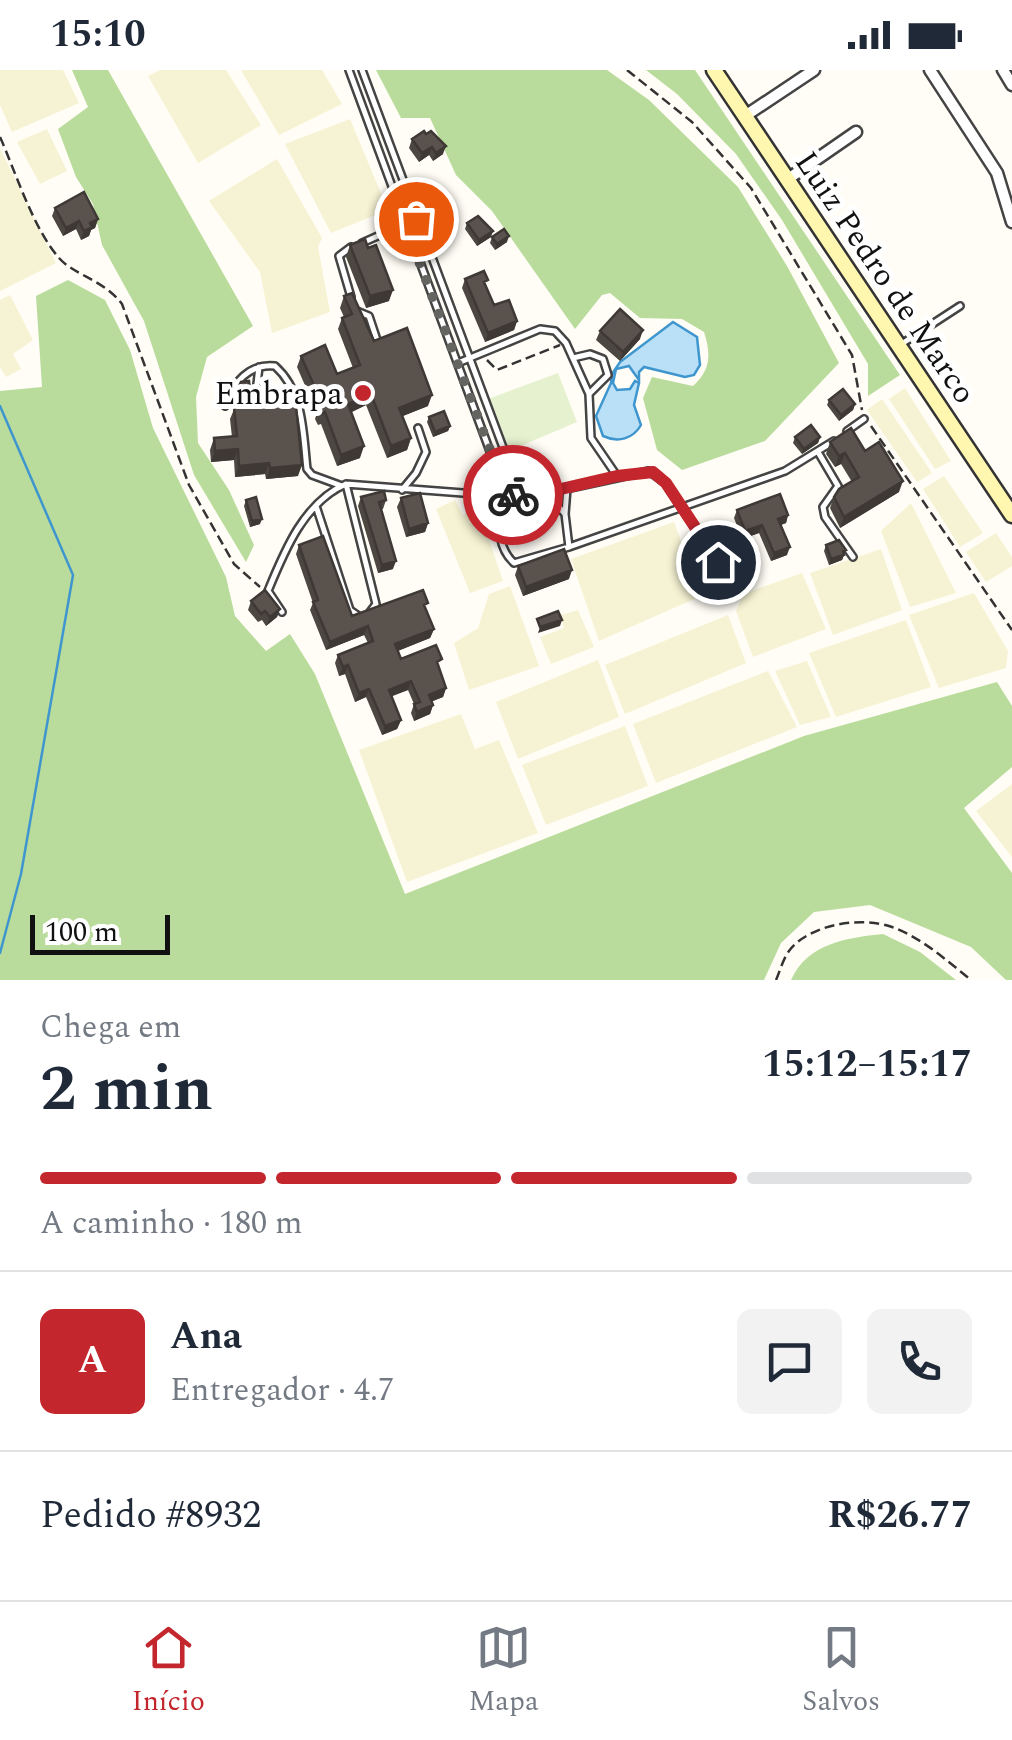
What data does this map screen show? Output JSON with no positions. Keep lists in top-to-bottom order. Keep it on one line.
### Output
{"streets":{"main road":["Luiz Pedro de Marco"]},"places":["Embrapa"],"scale_bar":"100 m","page":{"status":"15:10","scale":"100 m","heading":["2 min","Chega em","15:12–15:17"],"panel":["Ana","Entregador · 4.7","Pedido #8932","R$26.77"],"bar":"A caminho · 180 m","round":"A","tabs":["Início","Mapa","Salvos"]}}
